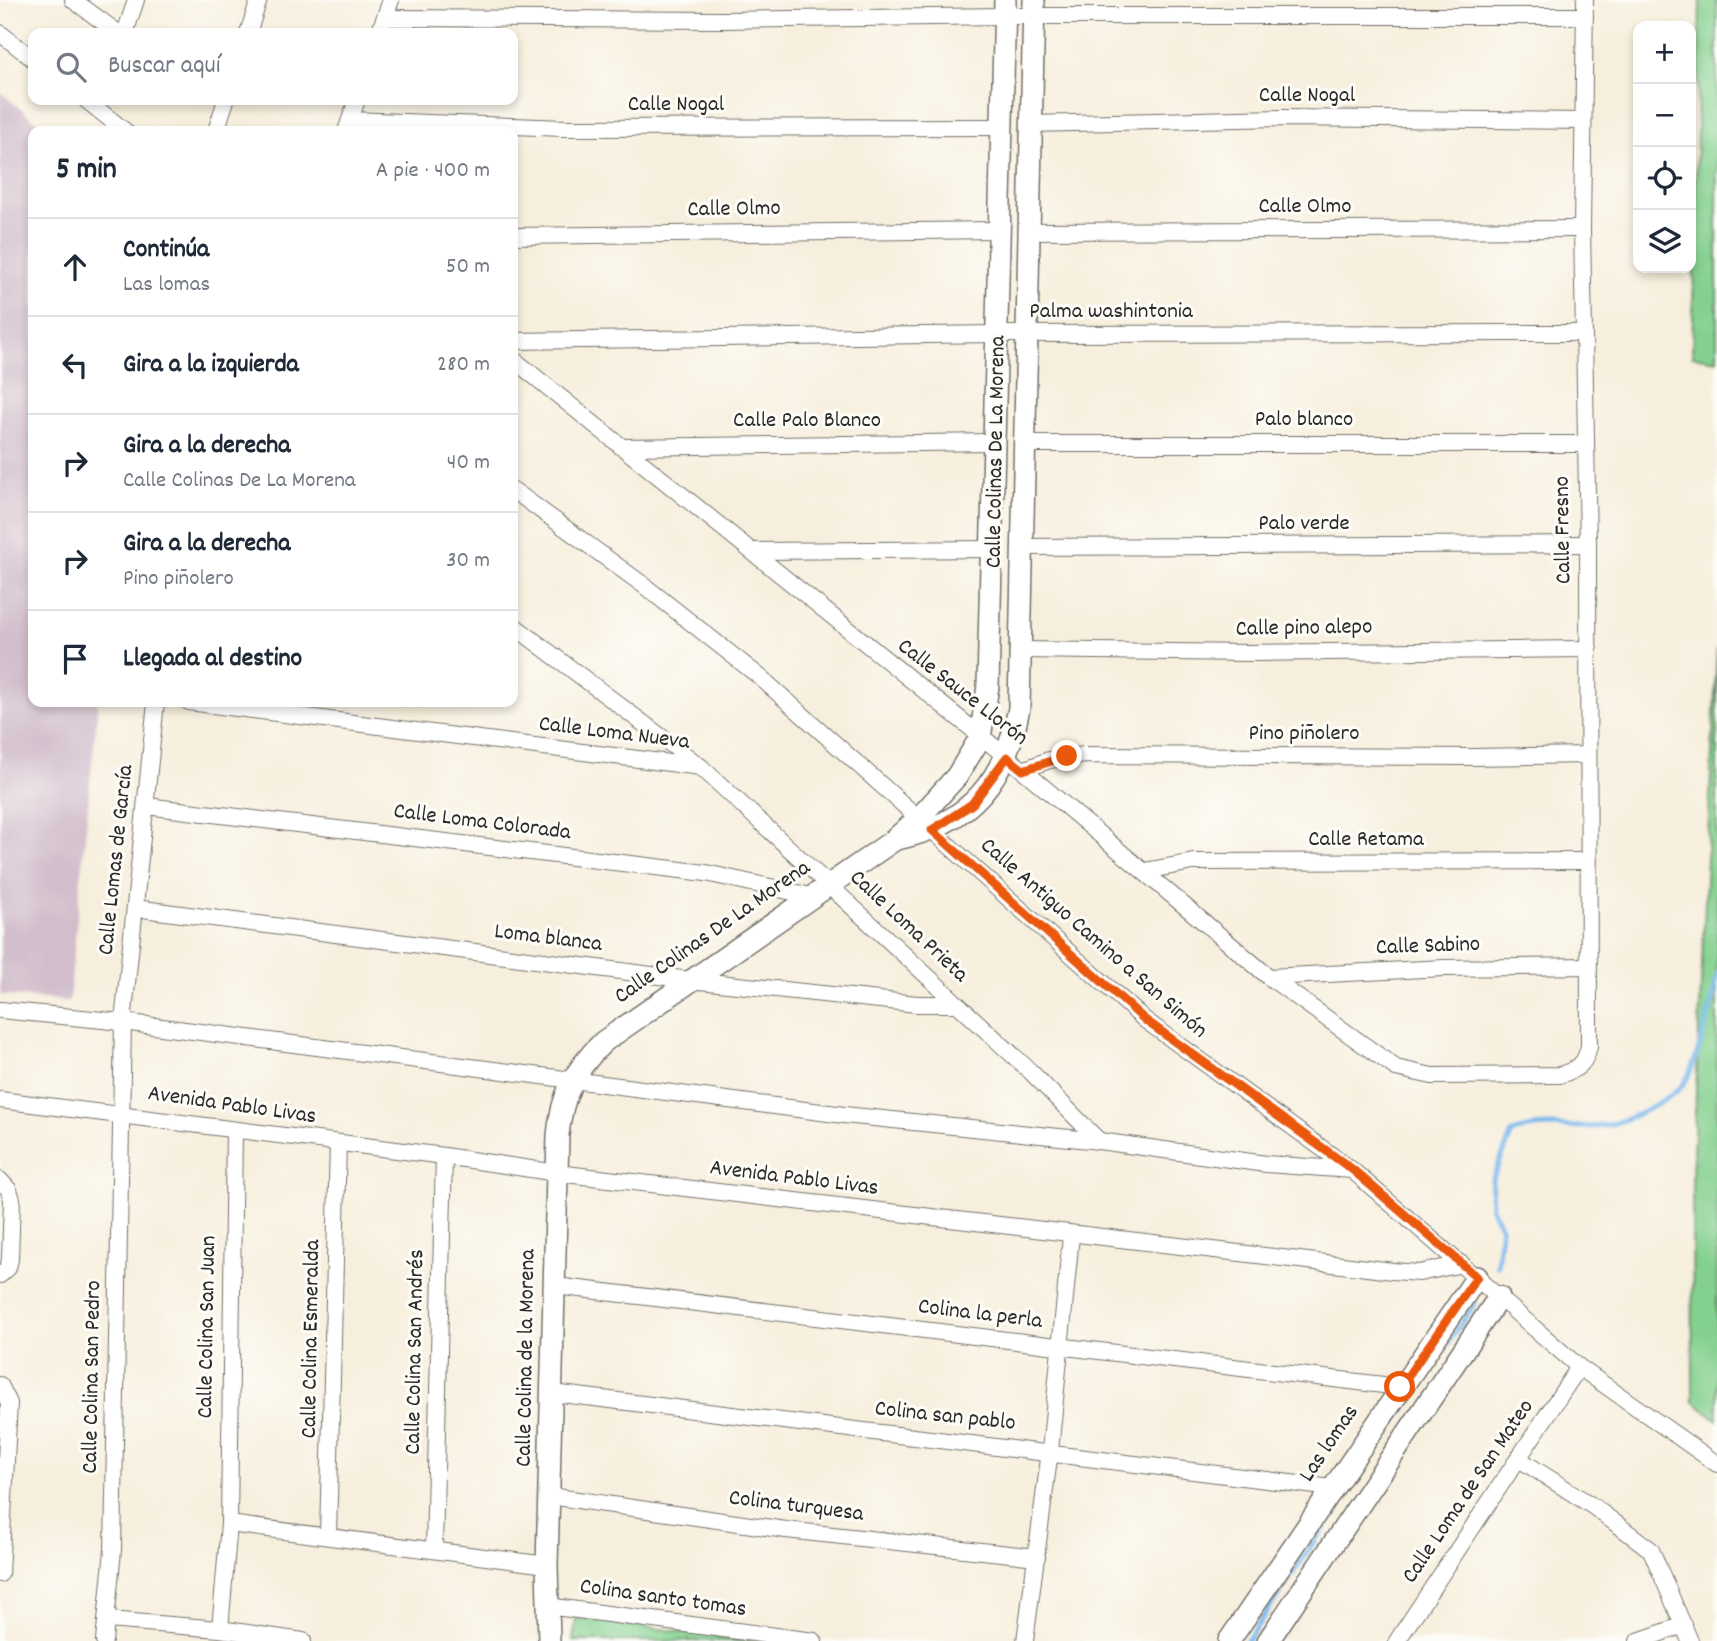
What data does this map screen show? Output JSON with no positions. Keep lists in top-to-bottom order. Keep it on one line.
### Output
{"streets":{"street":["Calle Nogal","Calle Olmo","Palma washintonia","Palo blanco","Calle Palo Blanco","Calle Colinas De La Morena","Palo verde","Calle Fresno","Calle pino alepo","Calle Sauce Llorón","Calle Loma Nueva","Pino piñolero","Calle Loma Colorada","Calle Retama","Calle Lomas de García","Calle Loma Prieta","Loma blanca","Calle Antiguo Camino a San Simón","Calle Sabino","Avenida Pablo Livas","Colina la perla","Calle Colina San Juan","Calle Colina Esmeralda","Calle Colina San Andrés","Calle Colina de la Morena","Calle Colina San Pedro","Colina san pablo","Las lomas","Calle Loma de San Mateo","Colina turquesa","Colina santo tomas"]},"crossings":[["Calle Nogal","Calle Colinas De La Morena"],["Calle Nogal","Calle Fresno"],["Calle Olmo","Calle Colinas De La Morena"],["Calle Olmo","Calle Fresno"],["Palma washintonia","Calle Colinas De La Morena"],["Palma washintonia","Calle Fresno"],["Palo blanco","Calle Colinas De La Morena"],["Palo blanco","Calle Fresno"],["Calle Palo Blanco","Calle Colinas De La Morena"],["Calle Palo Blanco","Calle Sauce Llorón"],["Calle Colinas De La Morena","Palo verde"],["Calle Colinas De La Morena","Calle pino alepo"],["Calle Colinas De La Morena","Calle Sauce Llorón"],["Calle Colinas De La Morena","Pino piñolero"],["Calle Colinas De La Morena","Calle Loma Colorada"],["Calle Colinas De La Morena","Calle Loma Prieta"],["Calle Colinas De La Morena","Loma blanca"],["Calle Colinas De La Morena","Calle Antiguo Camino a San Simón"],["Calle Colinas De La Morena","Calle Colina de la Morena"],["Palo verde","Calle Fresno"],["Calle Fresno","Calle pino alepo"],["Calle Fresno","Calle Sauce Llorón"],["Calle Fresno","Pino piñolero"],["Calle Fresno","Calle Retama"],["Calle Fresno","Calle Sabino"],["Calle Sauce Llorón","Pino piñolero"],["Calle Sauce Llorón","Calle Retama"],["Calle Sauce Llorón","Calle Sabino"],["Calle Loma Nueva","Calle Loma Prieta"],["Calle Loma Colorada","Calle Lomas de García"],["Calle Lomas de García","Loma blanca"],["Calle Lomas de García","Avenida Pablo Livas"],["Calle Lomas de García","Calle Colina San Pedro"],["Calle Loma Prieta","Loma blanca"],["Calle Antiguo Camino a San Simón","Avenida Pablo Livas"],["Calle Antiguo Camino a San Simón","Las lomas"],["Calle Antiguo Camino a San Simón","Calle Loma de San Mateo"],["Avenida Pablo Livas","Calle Colina San Juan"],["Avenida Pablo Livas","Calle Colina Esmeralda"],["Avenida Pablo Livas","Calle Colina San Andrés"],["Avenida Pablo Livas","Calle Colina de la Morena"],["Avenida Pablo Livas","Calle Colina San Pedro"],["Avenida Pablo Livas","Las lomas"],["Colina la perla","Calle Colina de la Morena"],["Colina la perla","Las lomas"],["Calle Colina de la Morena","Colina san pablo"],["Calle Colina de la Morena","Colina turquesa"],["Calle Colina de la Morena","Colina santo tomas"],["Colina san pablo","Las lomas"]],"page":{"map_buttons":["+","−"],"search":"Buscar aquí","heading":["5 min","A pie · 400 m"],"list":[["Continúa","Las lomas","50 m"],["Gira a la izquierda","280 m"],["Gira a la derecha","Calle Colinas De La Morena","40 m"],["Gira a la derecha","Pino piñolero","30 m"],"Llegada al destino"]}}
